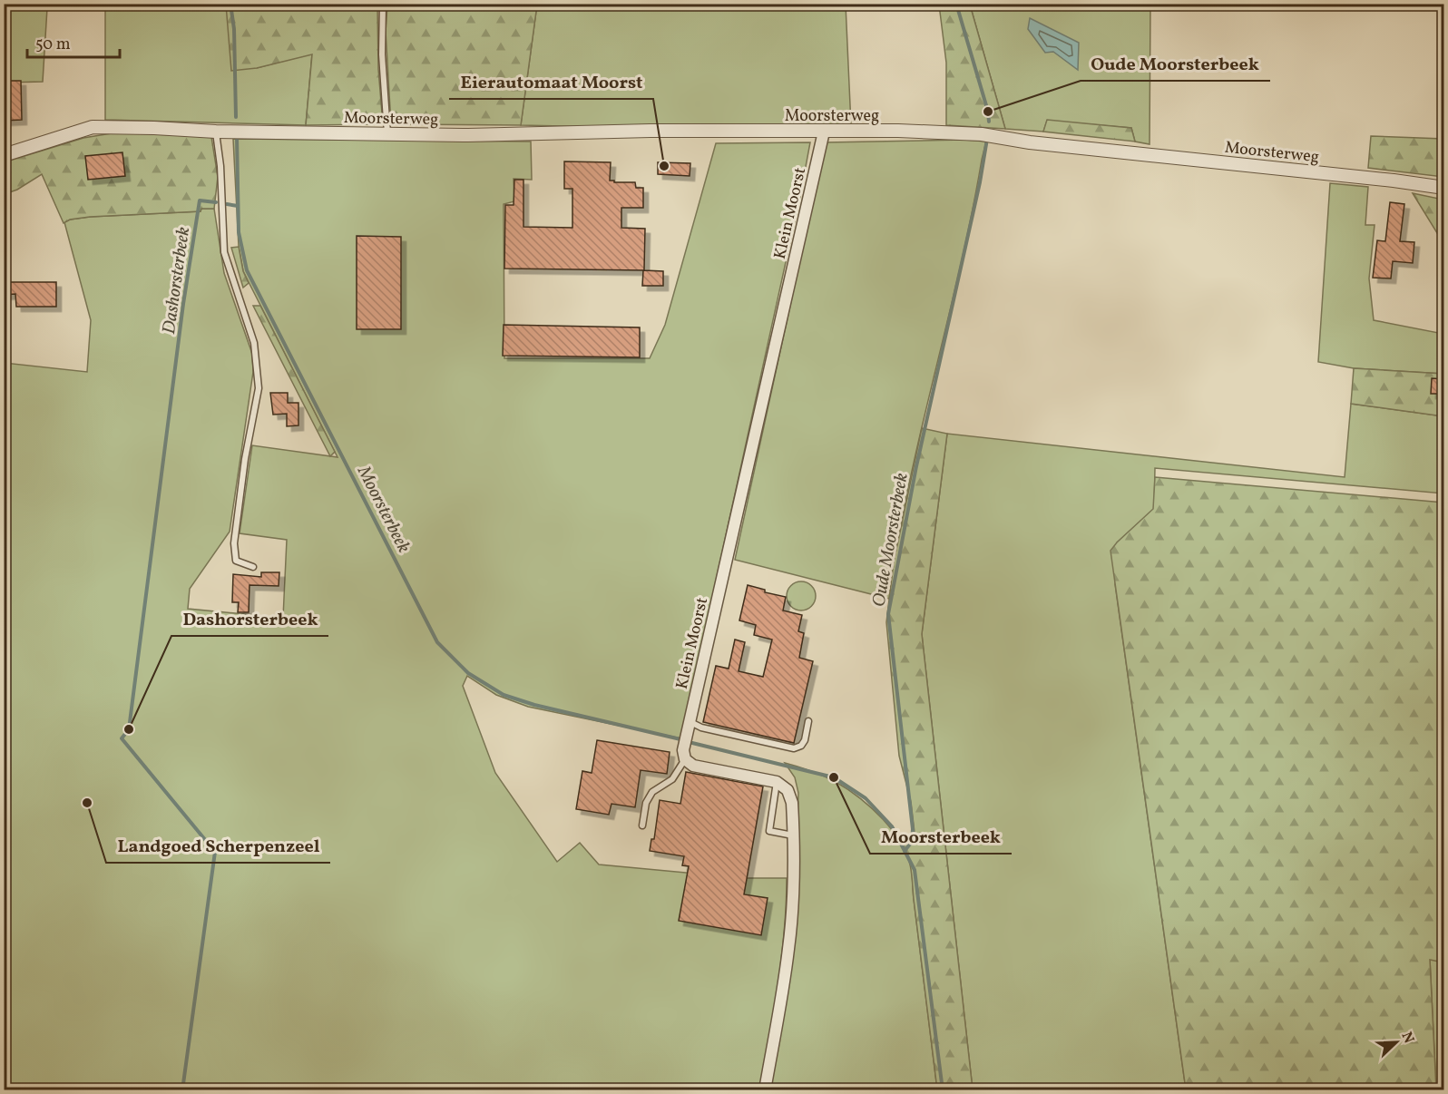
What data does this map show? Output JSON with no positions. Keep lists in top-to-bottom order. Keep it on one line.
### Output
{"streets":{"street":["Moorsterweg","Klein Moorst"]},"crossings":[["Moorsterweg","Klein Moorst"]],"water":["Dashorsterbeek","Moorsterbeek","Oude Moorsterbeek"],"places":["Oude Moorsterbeek","Eierautomaat Moorst","Dashorsterbeek","Moorsterbeek","Landgoed Scherpenzeel"],"scale_bar":"50 m","north":"top right"}
